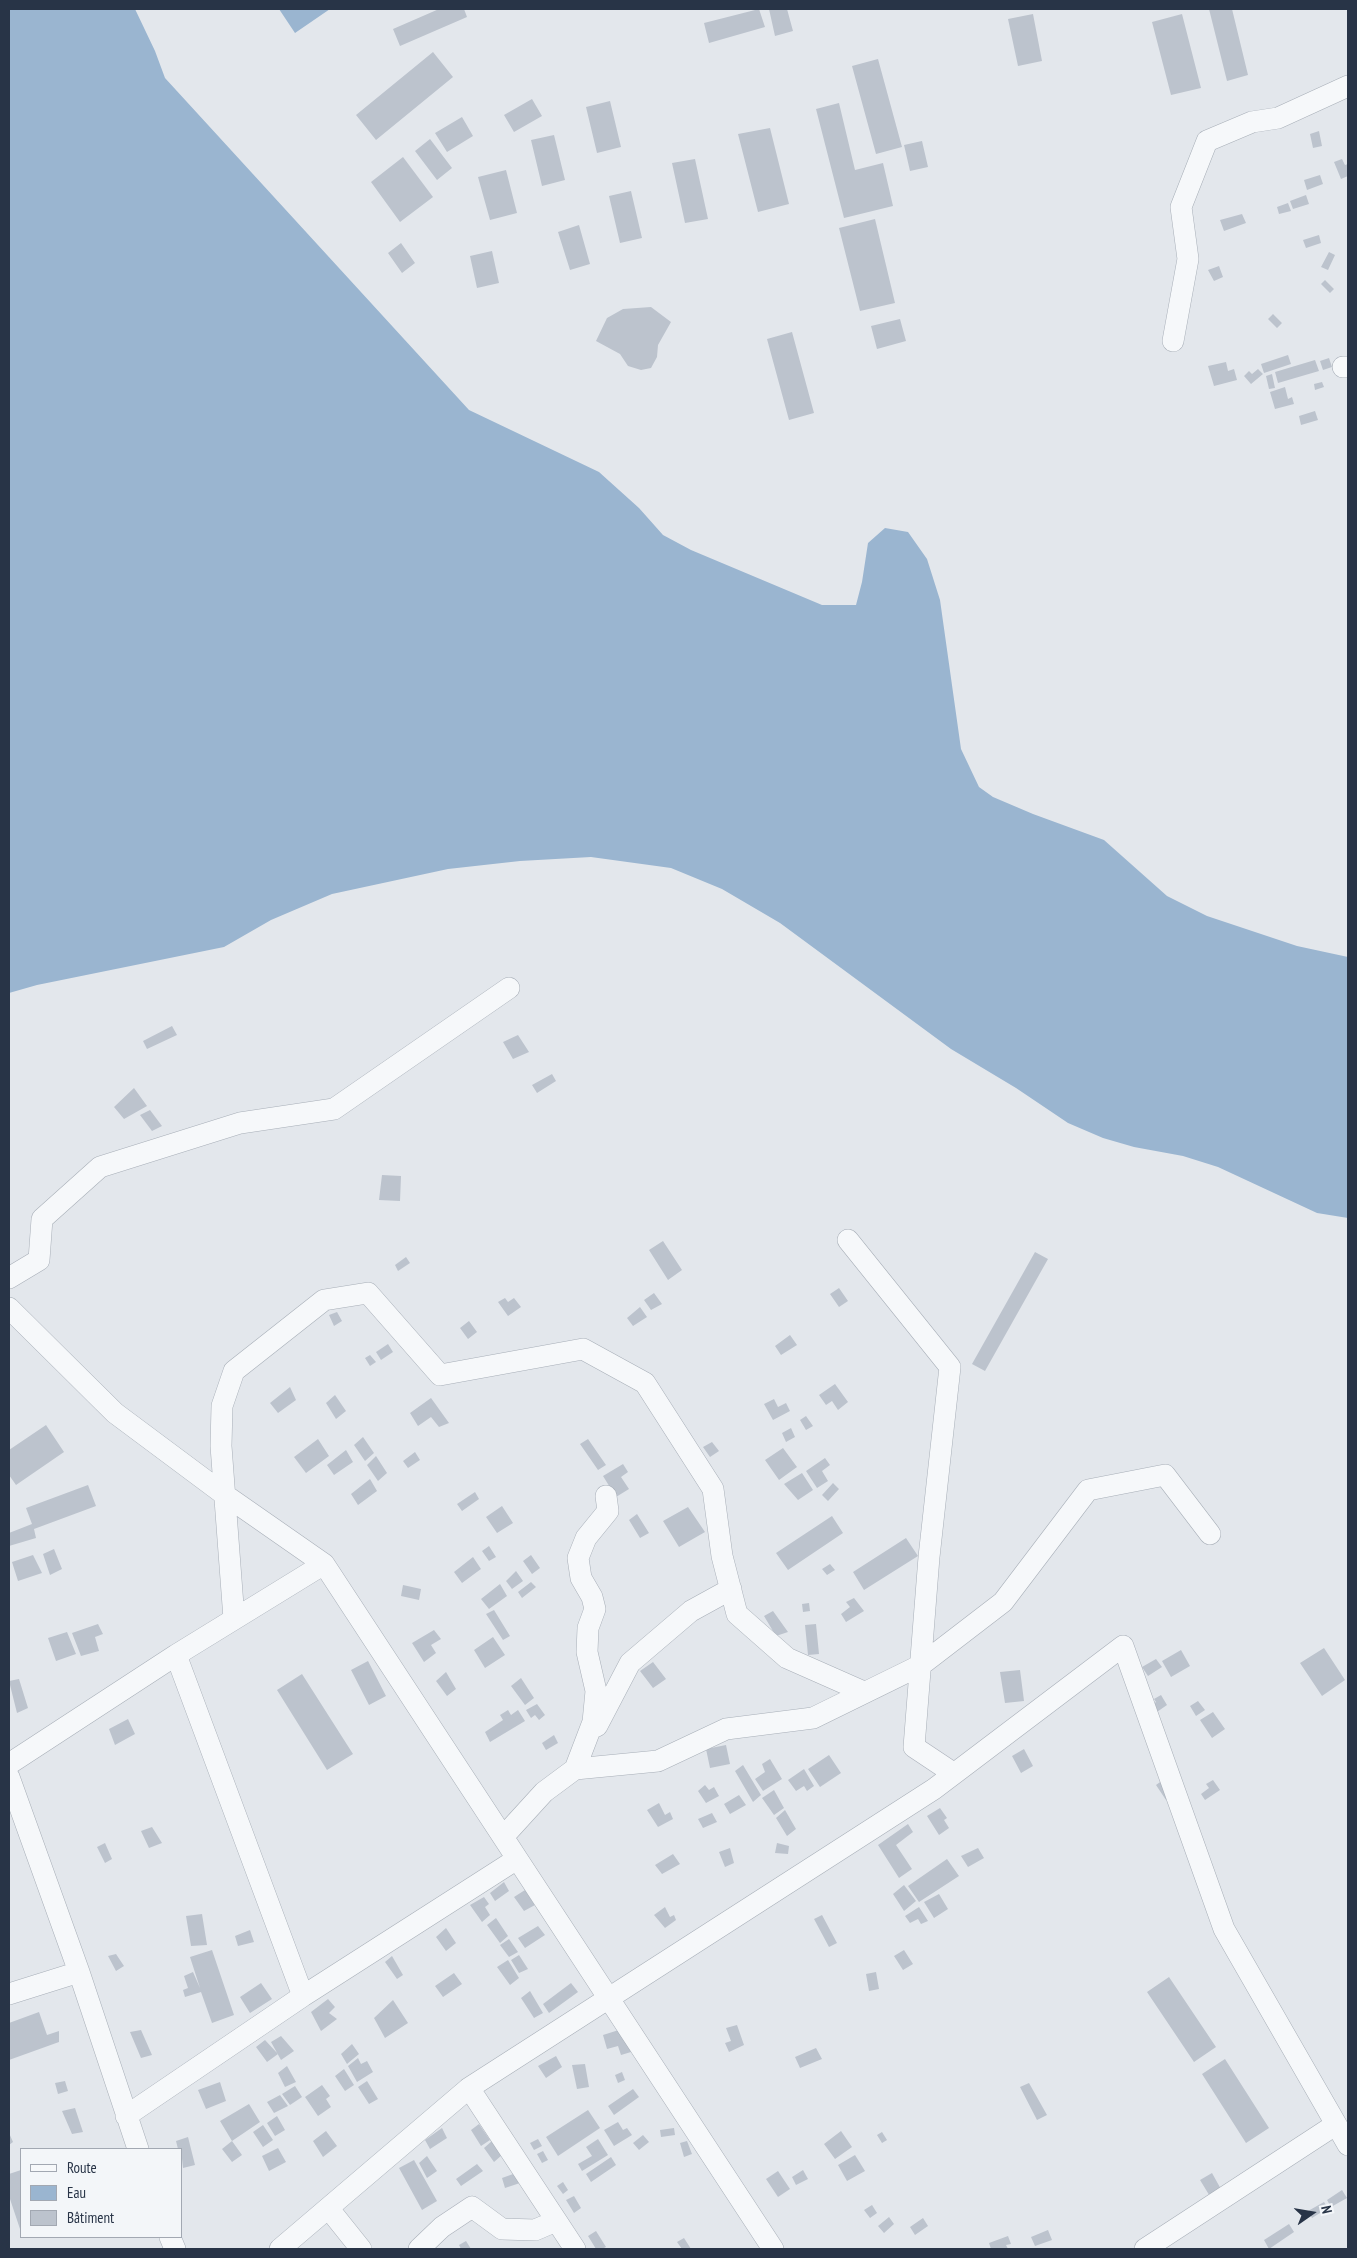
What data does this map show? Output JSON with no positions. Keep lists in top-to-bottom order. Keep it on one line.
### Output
{"legend":["Route","Eau","Bâtiment"],"north":"right"}
